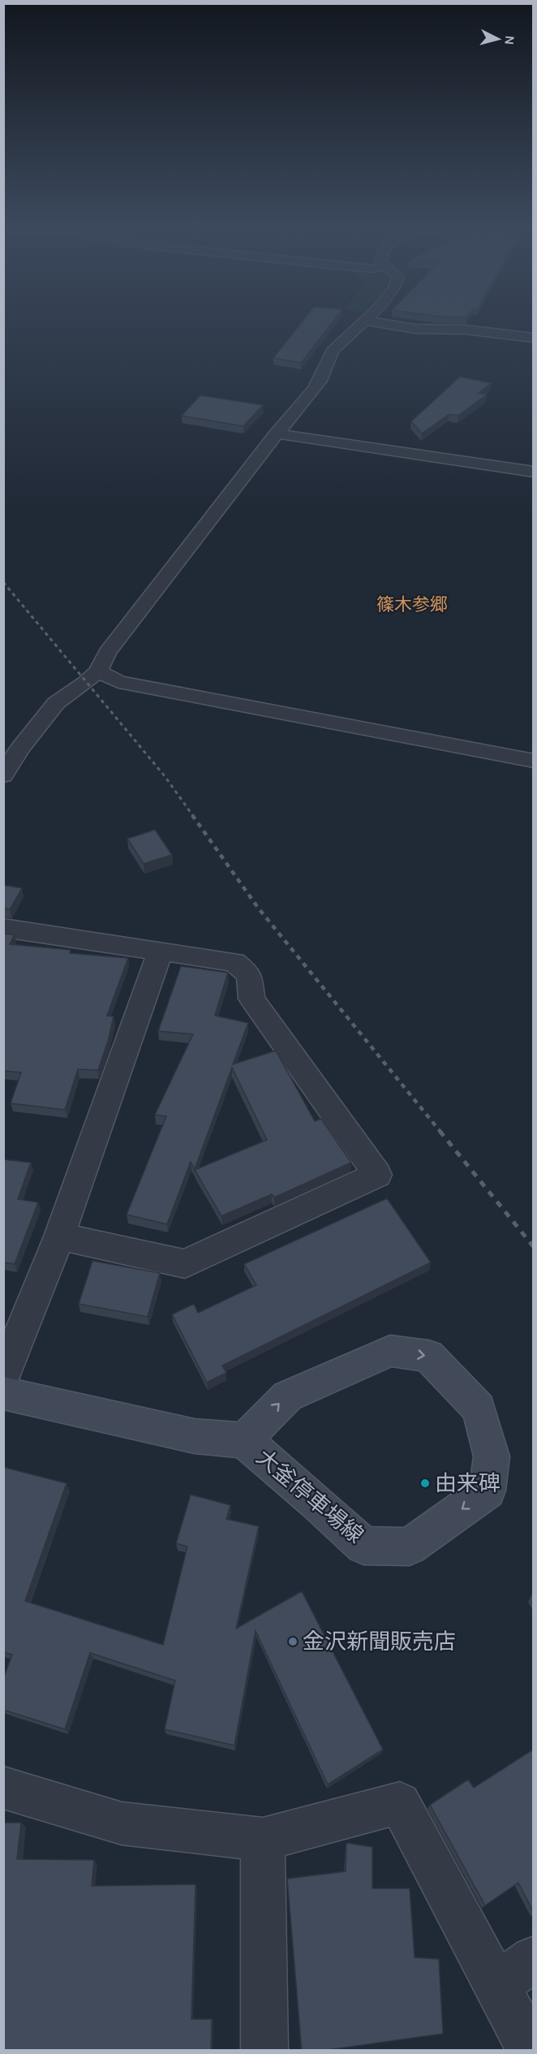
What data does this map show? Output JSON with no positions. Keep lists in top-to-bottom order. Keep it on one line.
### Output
{"streets":{"main road":["大釜停車場線"]},"districts":["篠木参郷"],"places":["由来碑","金沢新聞販売店"],"north":"right"}
